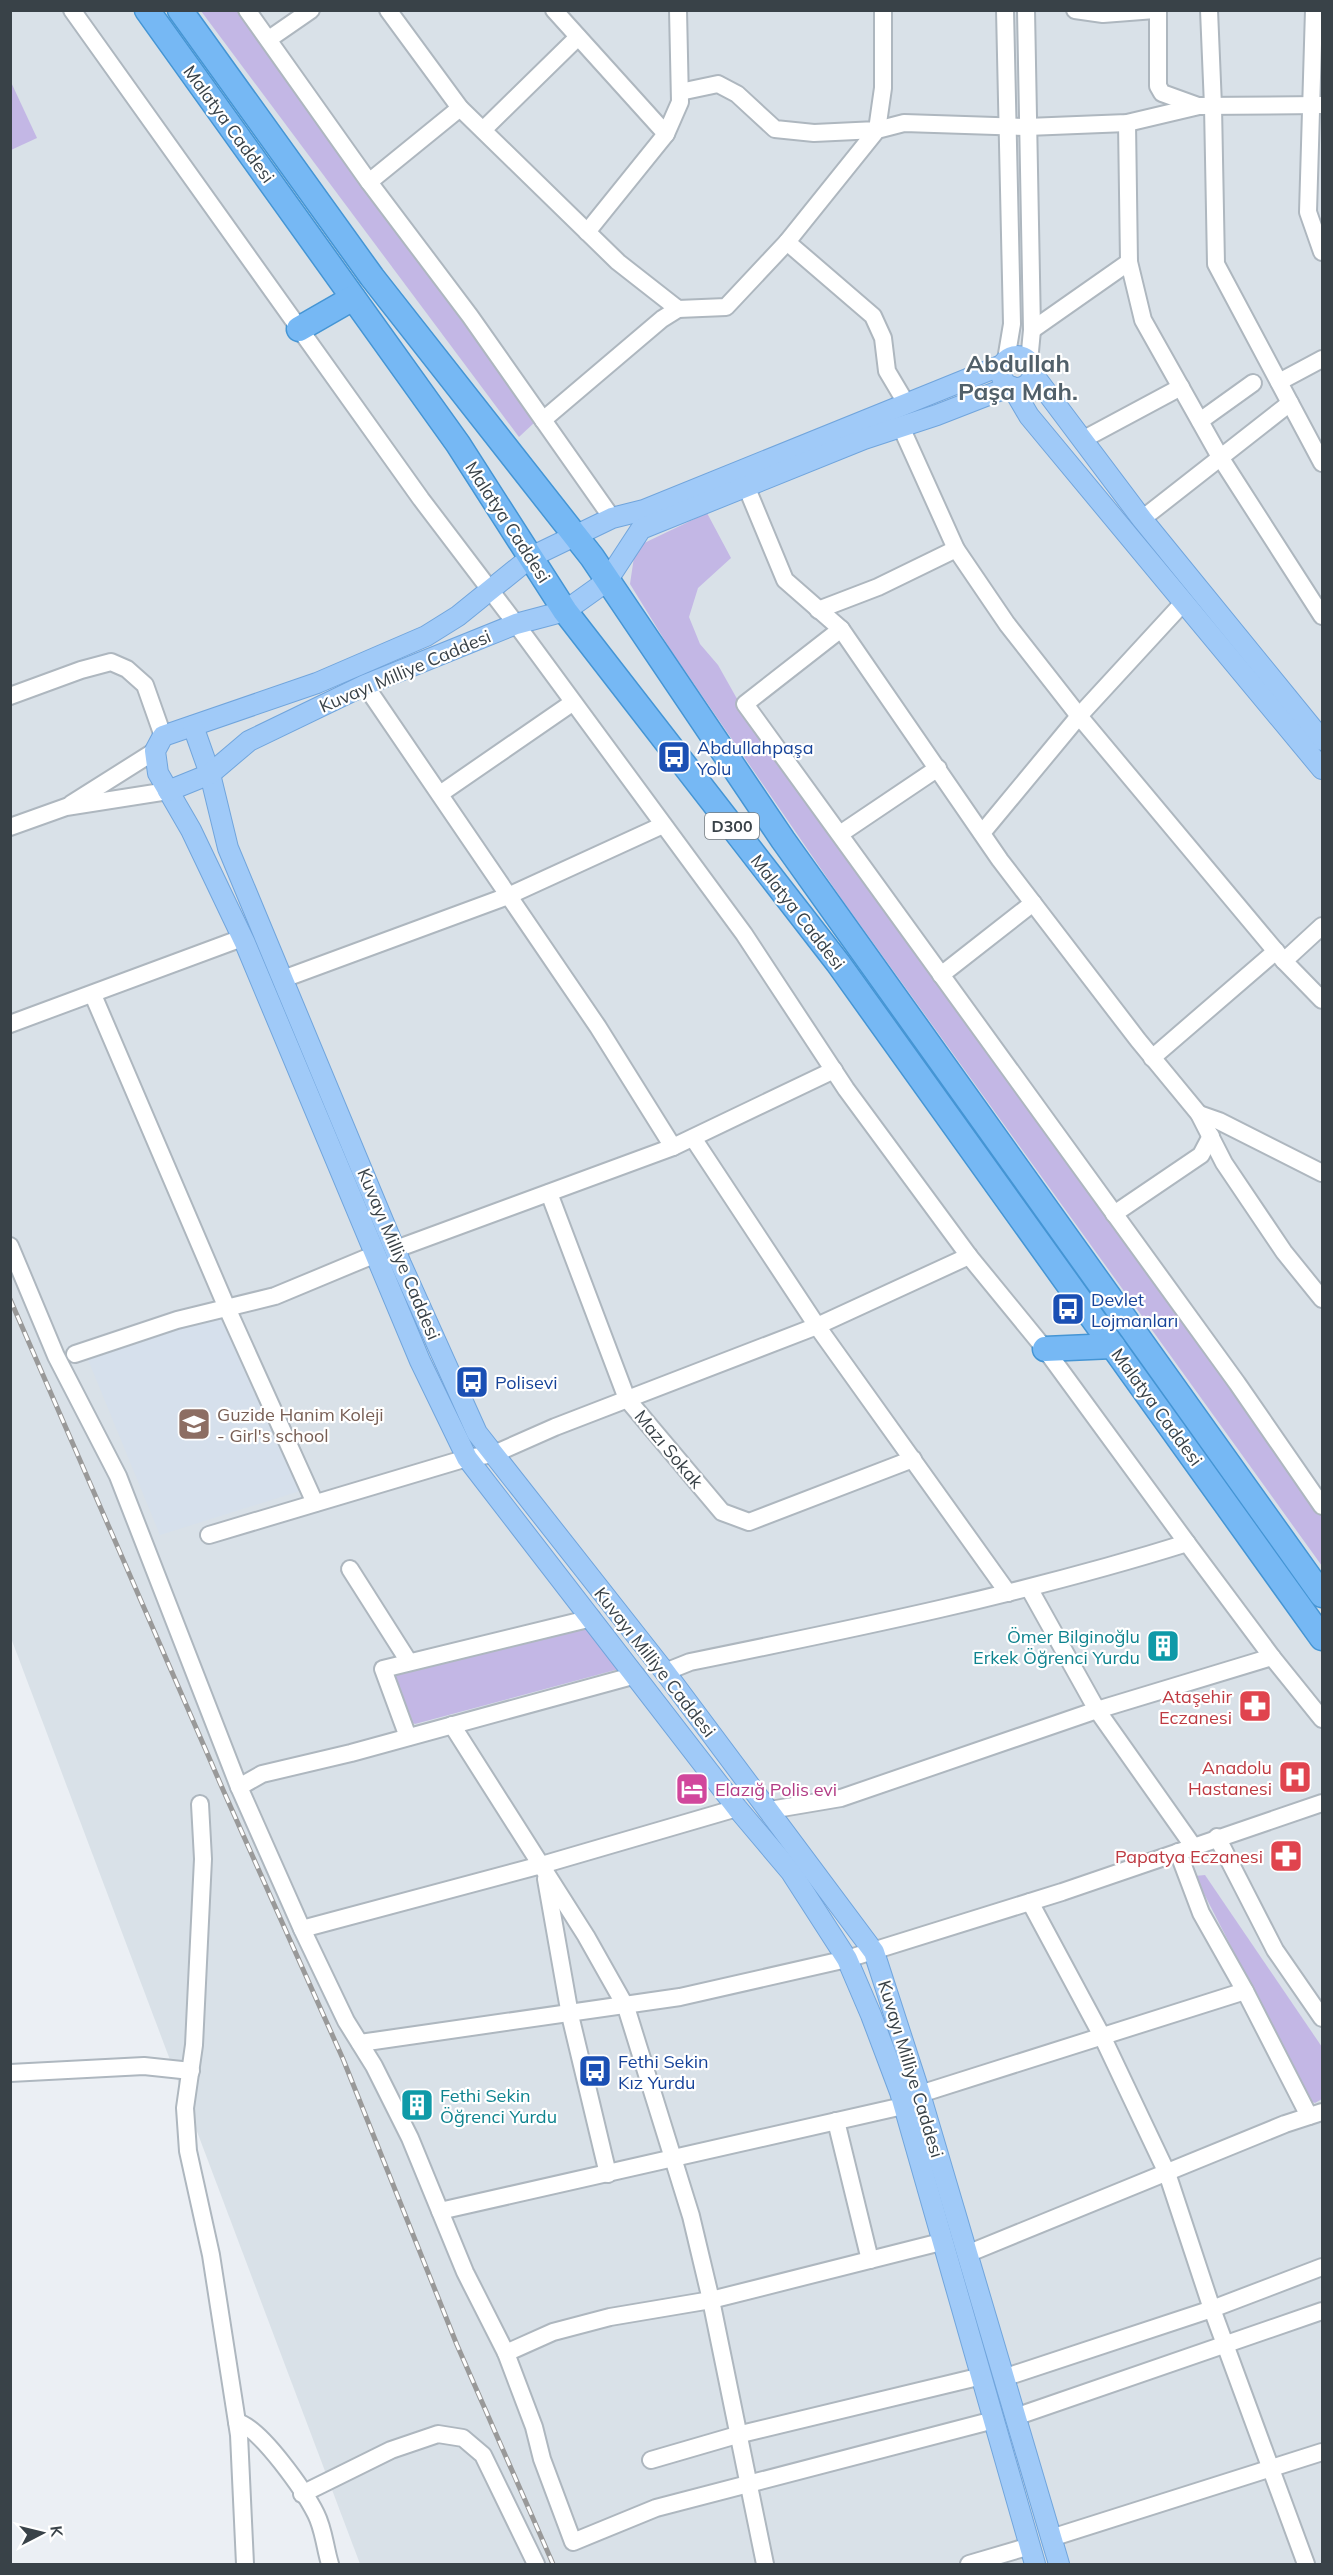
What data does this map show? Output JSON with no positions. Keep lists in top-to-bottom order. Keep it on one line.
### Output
{"streets":{"highway":["Malatya Caddesi","D300"],"main road":["Kuvayı Milliye Caddesi"],"street":["Mazı Sokak"]},"crossings":[["Malatya Caddesi","Kuvayı Milliye Caddesi"]],"districts":["Abdullah Paşa Mah."],"places":{"bus stop":["Abdullahpaşa Yolu","Devlet Lojmanları","Polisevi","Fethi Sekin Kız Yurdu"],"school or university":["Guzide Hanim Koleji - Girl's school"],"building":["Ömer Bilginoğlu Erkek Öğrenci Yurdu","Fethi Sekin Öğrenci Yurdu"],"pharmacy":["Ataşehir Eczanesi","Papatya Eczanesi"],"hospital":["Anadolu Hastanesi"],"hotel":["Elazığ Polis evi"]},"north":"right"}
